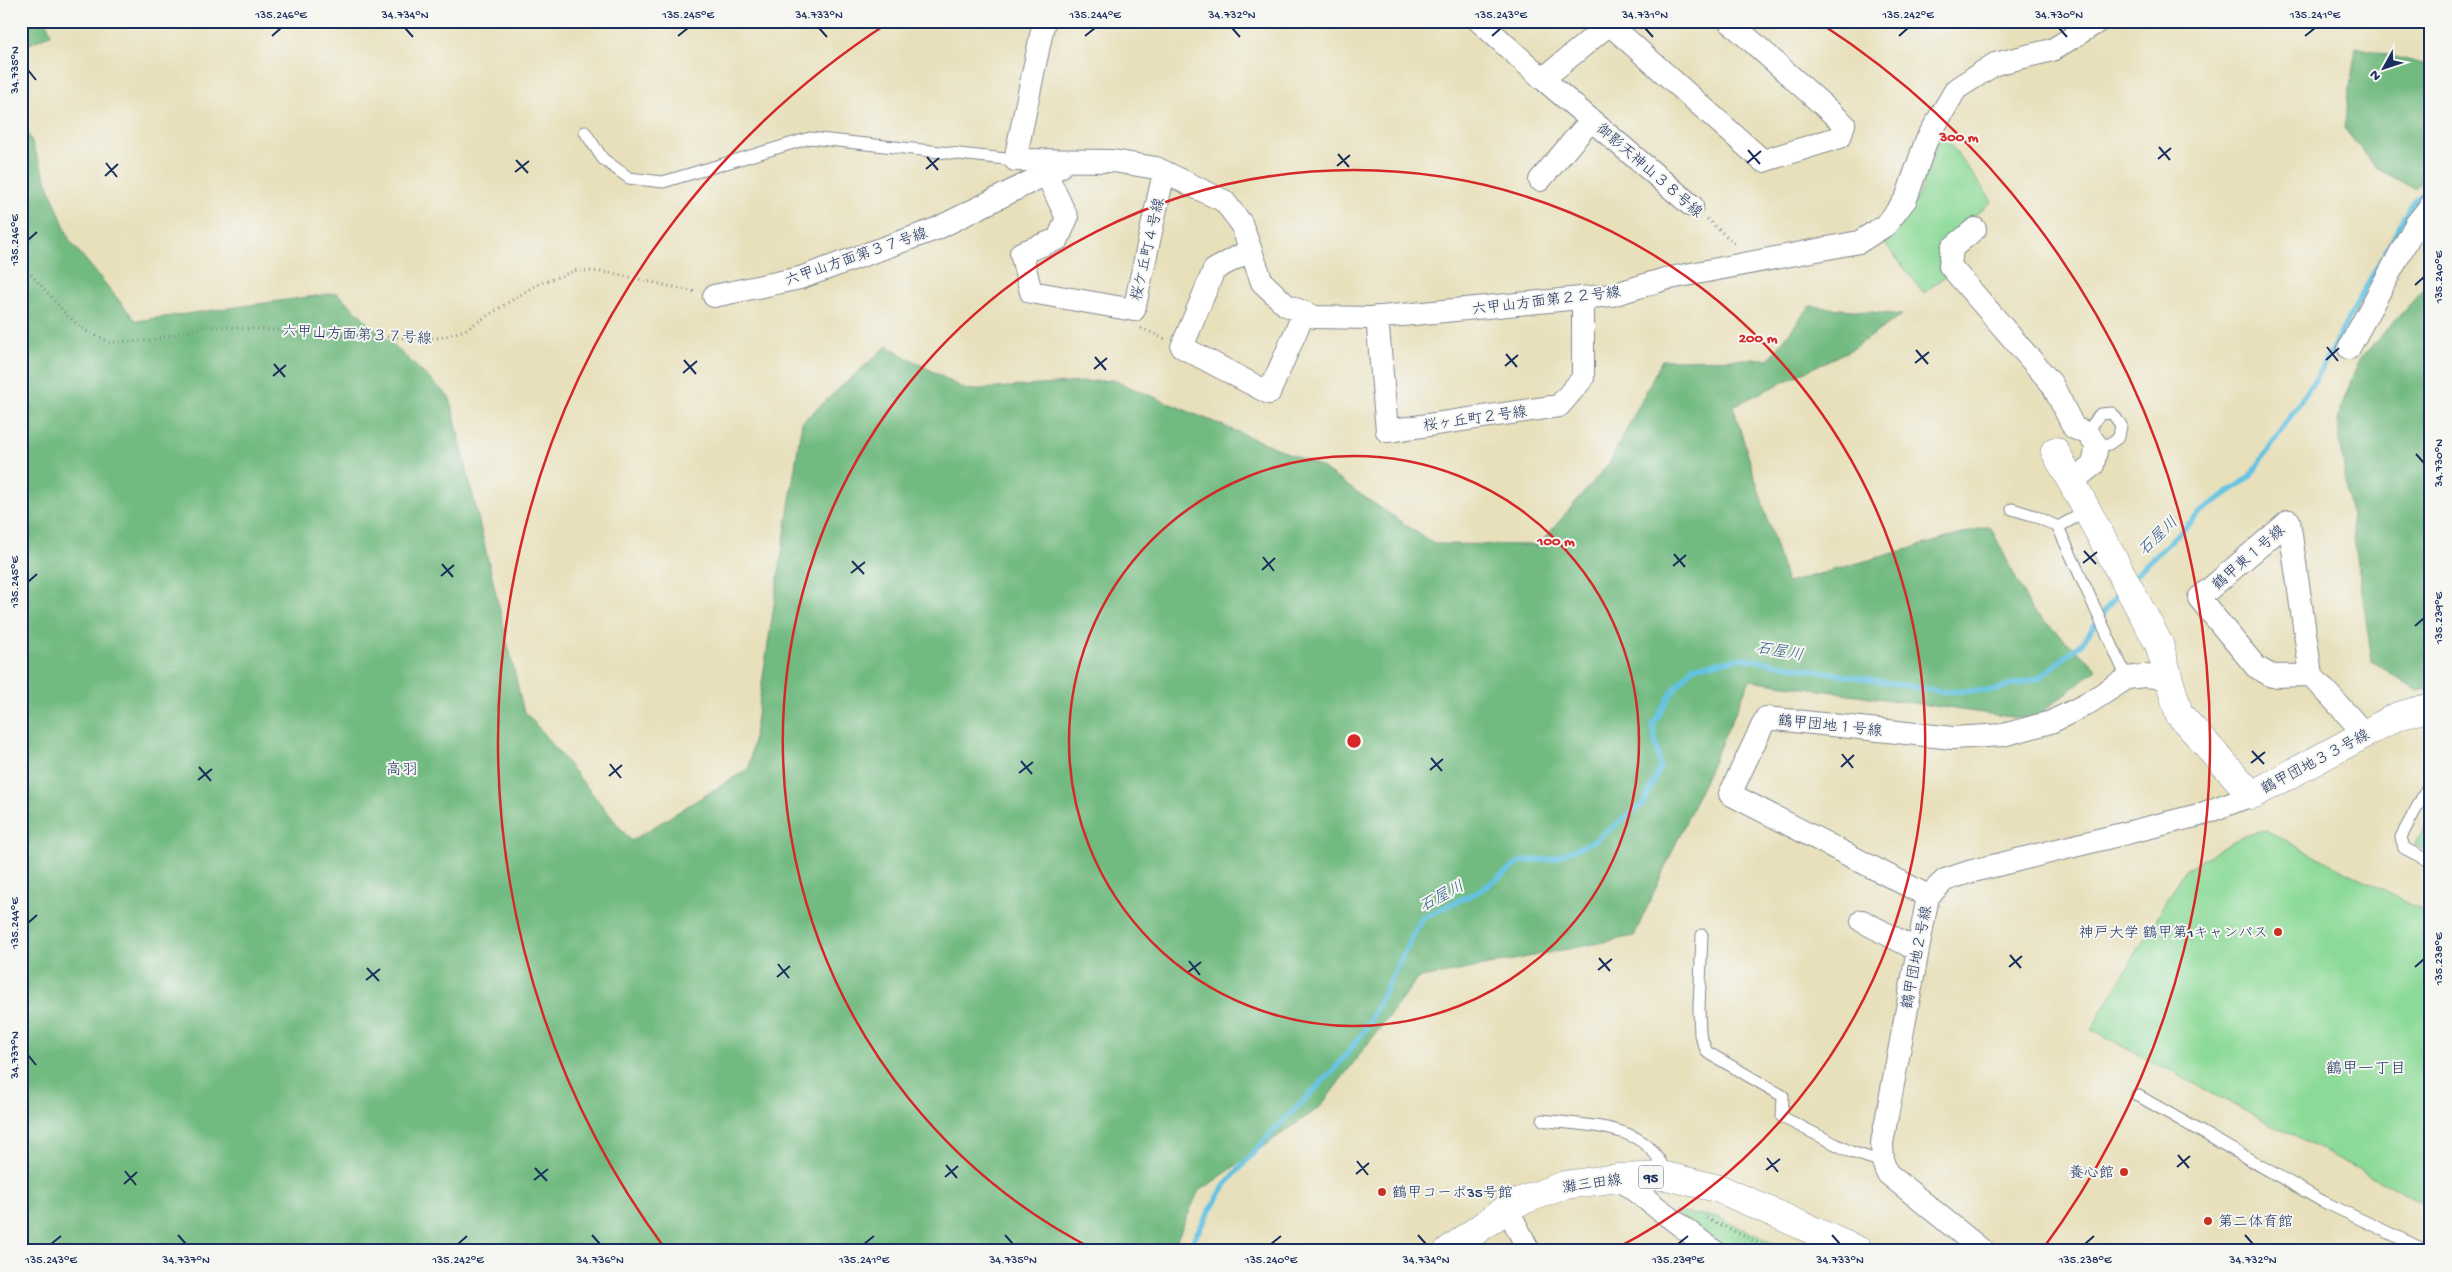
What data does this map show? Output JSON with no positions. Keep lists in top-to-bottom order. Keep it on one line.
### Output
{"streets":{"street":["御影天神山３８号線","桜ケ丘町４号線","六甲山方面第３７号線","六甲山方面第２２号線","桜ヶ丘町２号線","鶴甲東１号線","鶴甲団地１号線","鶴甲団地３３号線","鶴甲団地２号線","95","灘三田線"]},"crossings":[["御影天神山３８号線","六甲山方面第２２号線"],["桜ケ丘町４号線","六甲山方面第３７号線"],["桜ケ丘町４号線","六甲山方面第２２号線"],["六甲山方面第３７号線","六甲山方面第２２号線"],["六甲山方面第２２号線","桜ヶ丘町２号線"],["鶴甲団地１号線","鶴甲団地２号線"],["鶴甲団地３３号線","鶴甲団地２号線"]],"districts":["高羽","鶴甲一丁目"],"water":["石屋川"],"places":["神戸大学 鶴甲第1キャンパス","養心館","鶴甲コーポ35号館","第二体育館"],"north":"bottom left","coordinates":["135.246°E","34.734°N","135.245°E","34.733°N","135.244°E","34.732°N","135.243°E","34.731°N","135.242°E","34.730°N","135.241°E","34.735°N","135.240°E","135.239°E","135.238°E","34.737°N","34.736°N"],"rings":["300 m","200 m","100 m"]}
